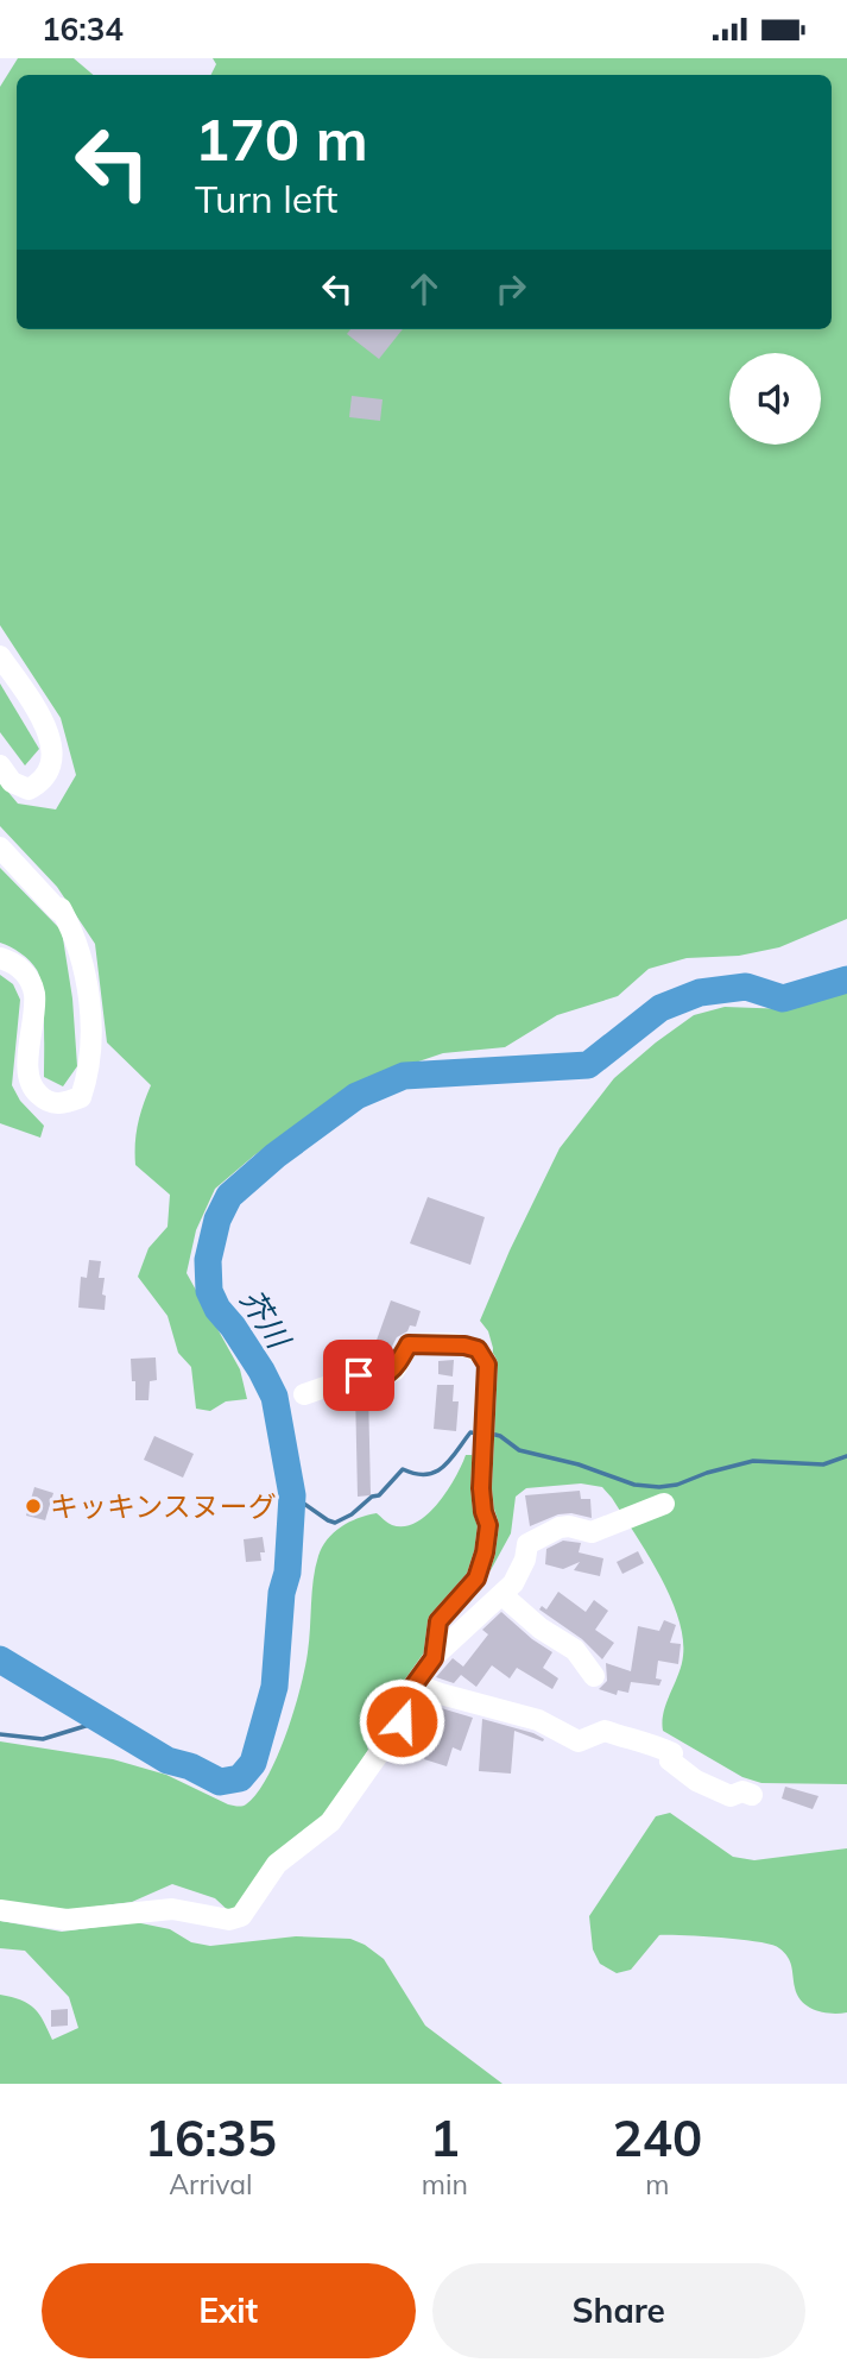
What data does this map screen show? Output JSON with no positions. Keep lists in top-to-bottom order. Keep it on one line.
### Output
{"water":["芥川"],"places":["キッキンスヌーグ"],"page":{"status":"16:34","turn":["170 m","Turn left"],"eta":["16:35","Arrival","1","min","240","m"],"buttons":["Exit","Share"]}}
